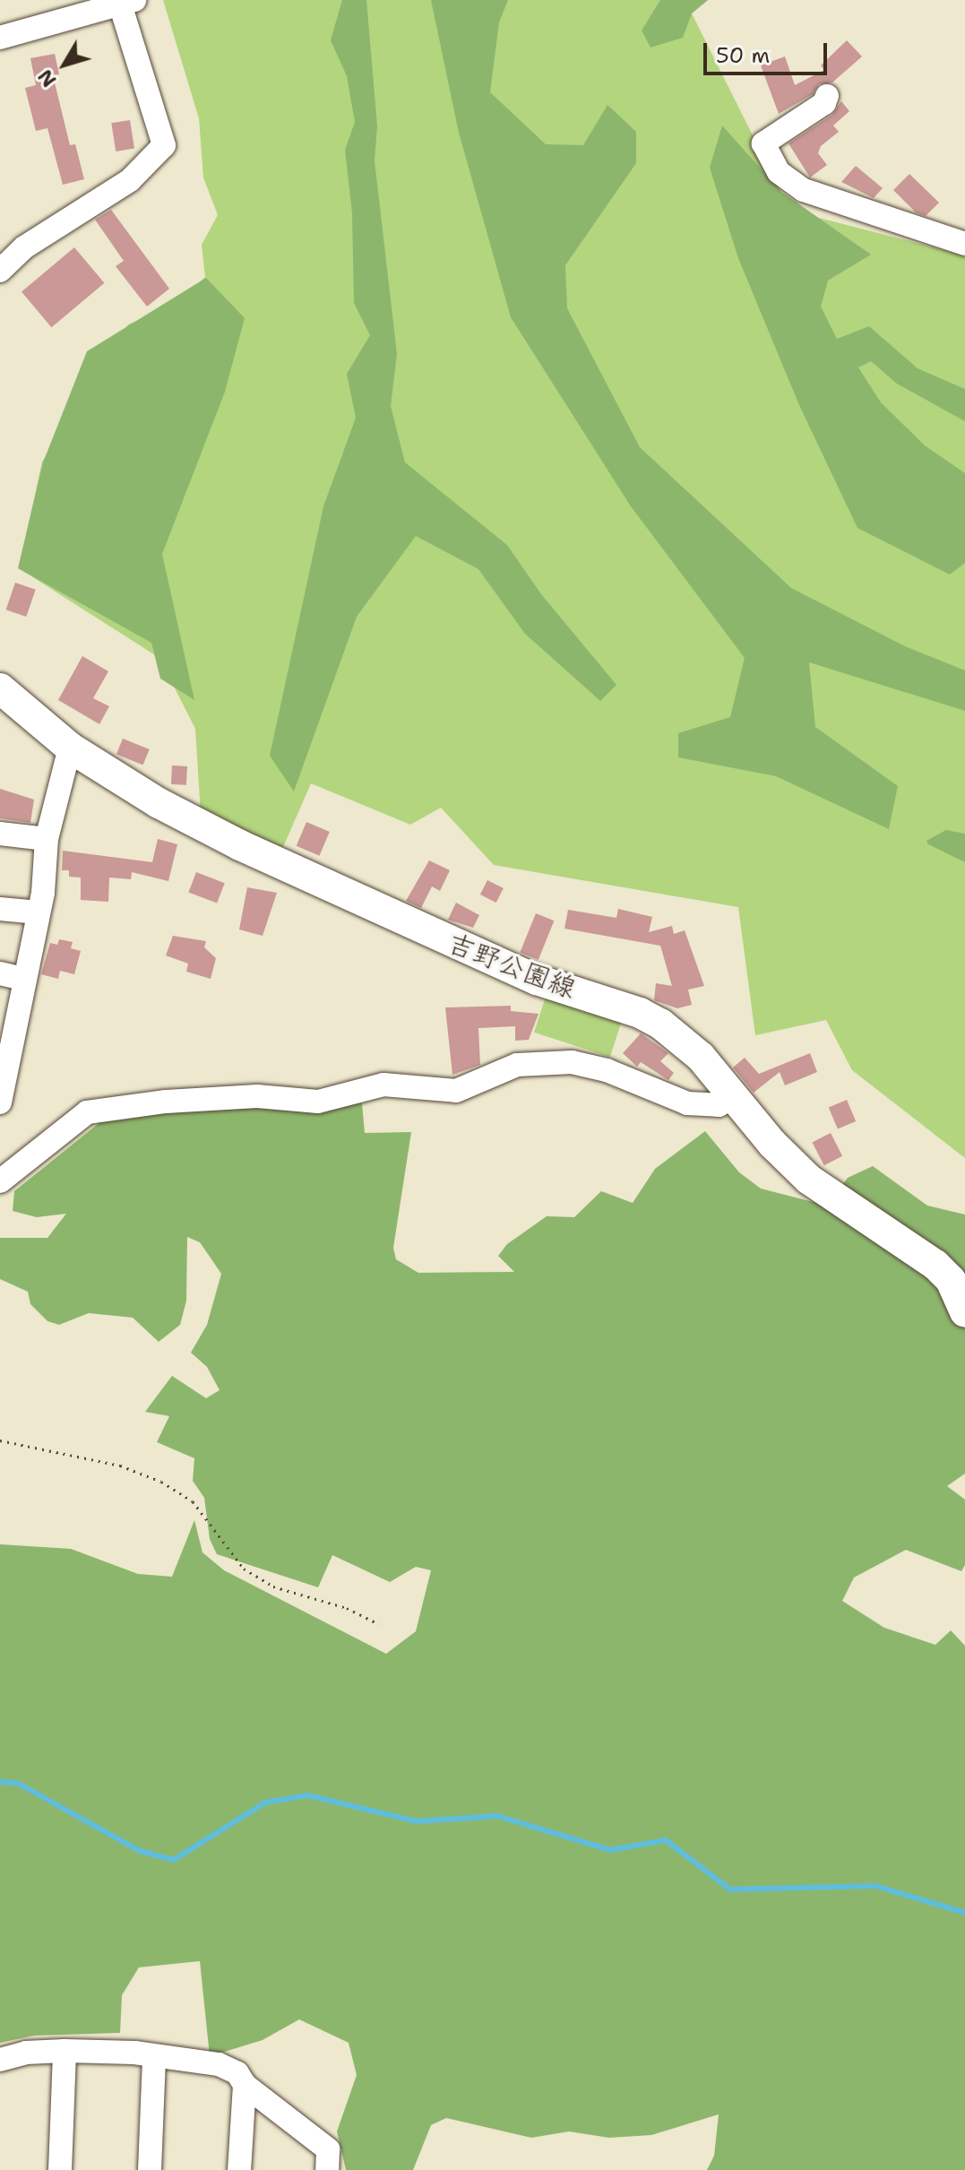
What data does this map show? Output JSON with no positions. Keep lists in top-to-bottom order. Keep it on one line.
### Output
{"streets":{"main road":["吉野公園線"]},"scale_bar":"50 m","north":"bottom left"}
